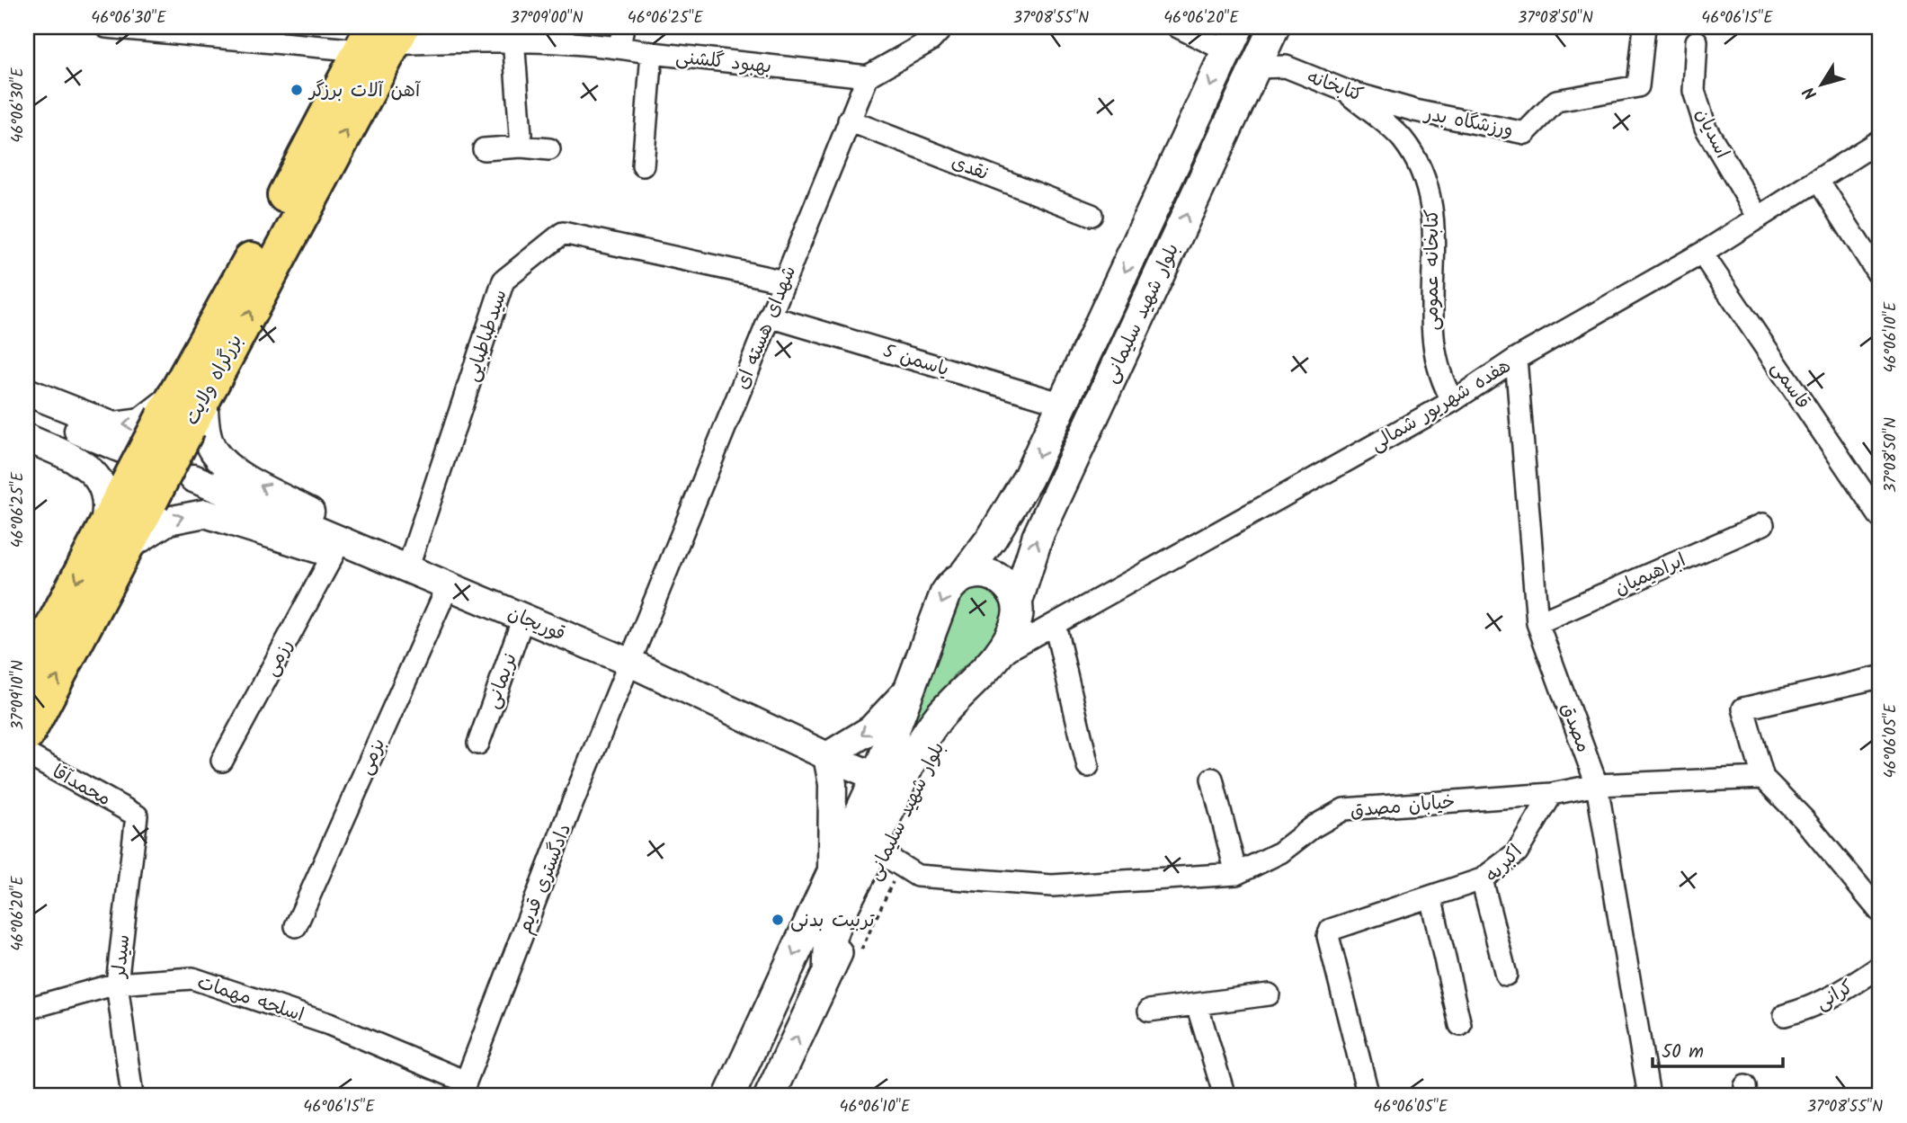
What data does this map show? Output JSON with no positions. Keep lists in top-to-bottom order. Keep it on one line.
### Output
{"streets":{"highway":["بزرگراه ولایت"],"main road":["بلوار شهید سلیمانی"],"street":["بهبود گلشنی","کتابخانه","ورزشگاه بدر","اسدیان","نقدی","کتابخانه عمومی","شهدای هسته ای","سیدطباطبایی","یاسمن 5","قاسمی","هفده شهریور شمالی","ابراهیمیان","قوریجان","رزمی","نریمانی","مصدق","بزمی","محمدآقا","خیابان مصدق","اکبریه","دادگستری قدیم","سیدلر","کرانی","اسلحه مهمات"]},"crossings":[["بهبود گلشنی","شهدای هسته ای"],["بهبود گلشنی","بزرگراه ولایت"],["کتابخانه","ورزشگاه بدر"],["کتابخانه","کتابخانه عمومی"],["کتابخانه","بلوار شهید سلیمانی"],["اسدیان","هفده شهریور شمالی"],["نقدی","شهدای هسته ای"],["کتابخانه عمومی","هفده شهریور شمالی"],["بلوار شهید سلیمانی","یاسمن 5"],["بلوار شهید سلیمانی","هفده شهریور شمالی"],["بلوار شهید سلیمانی","قوریجان"],["بلوار شهید سلیمانی","خیابان مصدق"],["شهدای هسته ای","سیدطباطبایی"],["شهدای هسته ای","یاسمن 5"],["شهدای هسته ای","قوریجان"],["شهدای هسته ای","دادگستری قدیم"],["سیدطباطبایی","قوریجان"],["قاسمی","هفده شهریور شمالی"],["هفده شهریور شمالی","مصدق"],["ابراهیمیان","مصدق"],["قوریجان","نریمانی"],["قوریجان","بزمی"],["قوریجان","دادگستری قدیم"],["مصدق","خیابان مصدق"],["محمدآقا","سیدلر"],["خیابان مصدق","اکبریه"],["دادگستری قدیم","اسلحه مهمات"],["سیدلر","اسلحه مهمات"]],"places":["آهن آلات برزگر","تربیت بدنی"],"scale_bar":"50 m","north":"bottom left","coordinates":["46°06'30\"E","37°09'00\"N","46°06'25\"E","37°08'55\"N","46°06'20\"E","37°08'50\"N","46°06'15\"E","46°06'10\"E","37°09'10\"N","46°06'05\"E"]}
